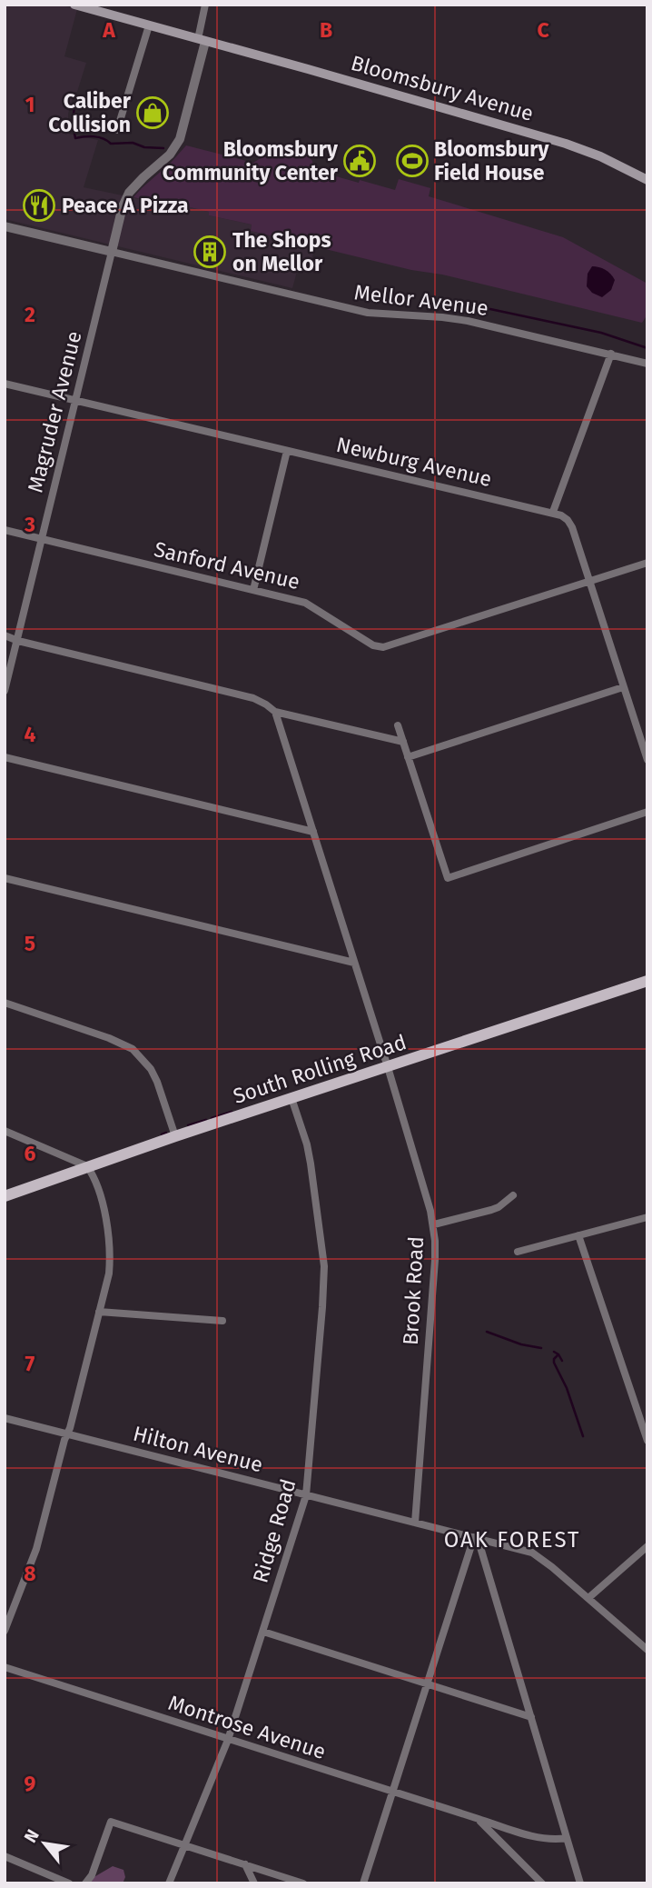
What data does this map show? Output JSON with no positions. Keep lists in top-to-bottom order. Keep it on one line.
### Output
{"streets":{"main road":["Bloomsbury Avenue","South Rolling Road"],"street":["Mellor Avenue","Magruder Avenue","Newburg Avenue","Sanford Avenue","Brook Road","Hilton Avenue","Ridge Road","Montrose Avenue"]},"crossings":[["Mellor Avenue","Magruder Avenue"],["Magruder Avenue","Newburg Avenue"],["Magruder Avenue","Sanford Avenue"],["South Rolling Road","Brook Road"],["South Rolling Road","Ridge Road"],["Brook Road","Hilton Avenue"],["Hilton Avenue","Ridge Road"],["Ridge Road","Montrose Avenue"]],"districts":["OAK FOREST"],"places":{"shop":["Caliber Collision"],"public building":["Bloomsbury Community Center"],"sports":["Bloomsbury Field House"],"restaurant":["Peace A Pizza"],"building":["The Shops on Mellor"]},"north":"top left","grid":{"columns":["A","B","C"],"rows":["1","2","3","4","5","6","7","8","9"]}}
